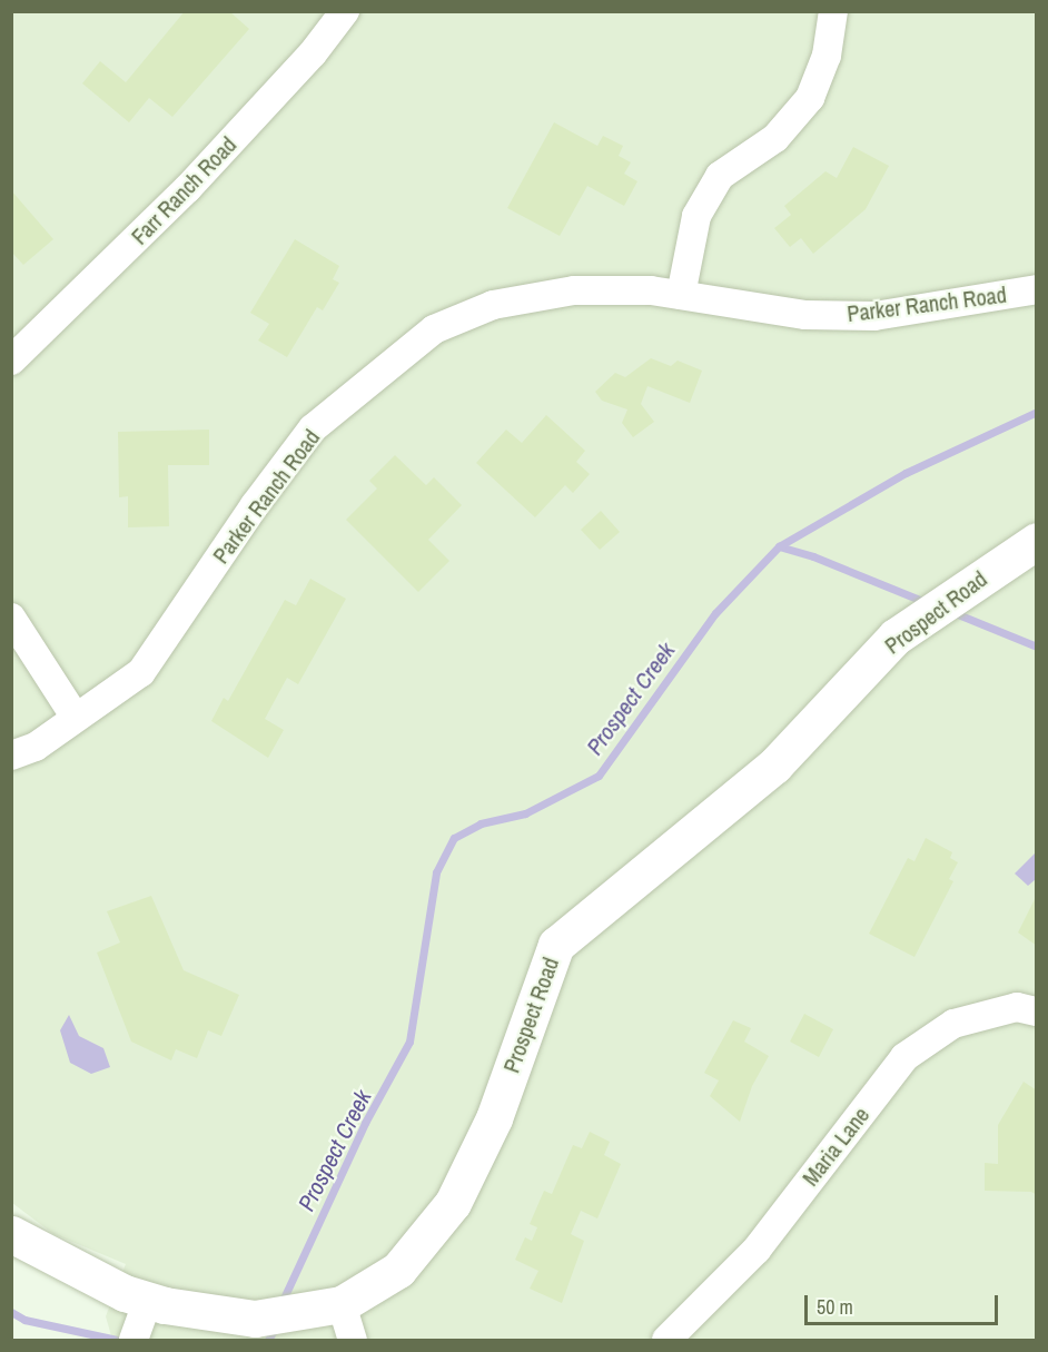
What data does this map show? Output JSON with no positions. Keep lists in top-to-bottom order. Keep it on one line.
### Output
{"streets":{"street":["Farr Ranch Road","Parker Ranch Road","Prospect Road","Maria Lane"]},"water":["Prospect Creek"],"scale_bar":"50 m"}
